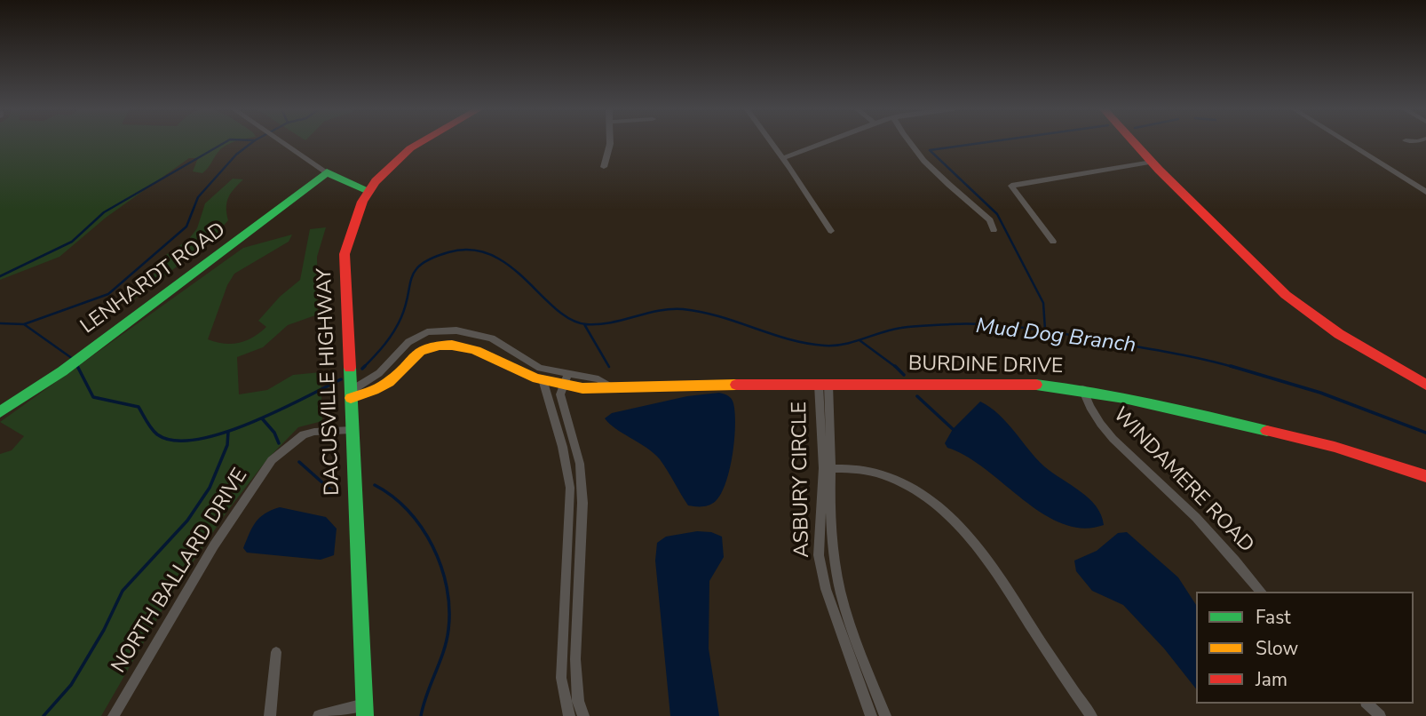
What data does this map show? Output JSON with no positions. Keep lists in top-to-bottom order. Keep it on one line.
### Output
{"streets":{"street":["LENHARDT ROAD","BURDINE DRIVE","DACUSVILLE HIGHWAY","ASBURY CIRCLE","WINDAMERE ROAD","NORTH BALLARD DRIVE"]},"crossings":[["BURDINE DRIVE","DACUSVILLE HIGHWAY"],["BURDINE DRIVE","ASBURY CIRCLE"],["BURDINE DRIVE","WINDAMERE ROAD"],["DACUSVILLE HIGHWAY","NORTH BALLARD DRIVE"]],"water":["Mud Dog Branch"],"legend":["Fast","Slow","Jam"]}
